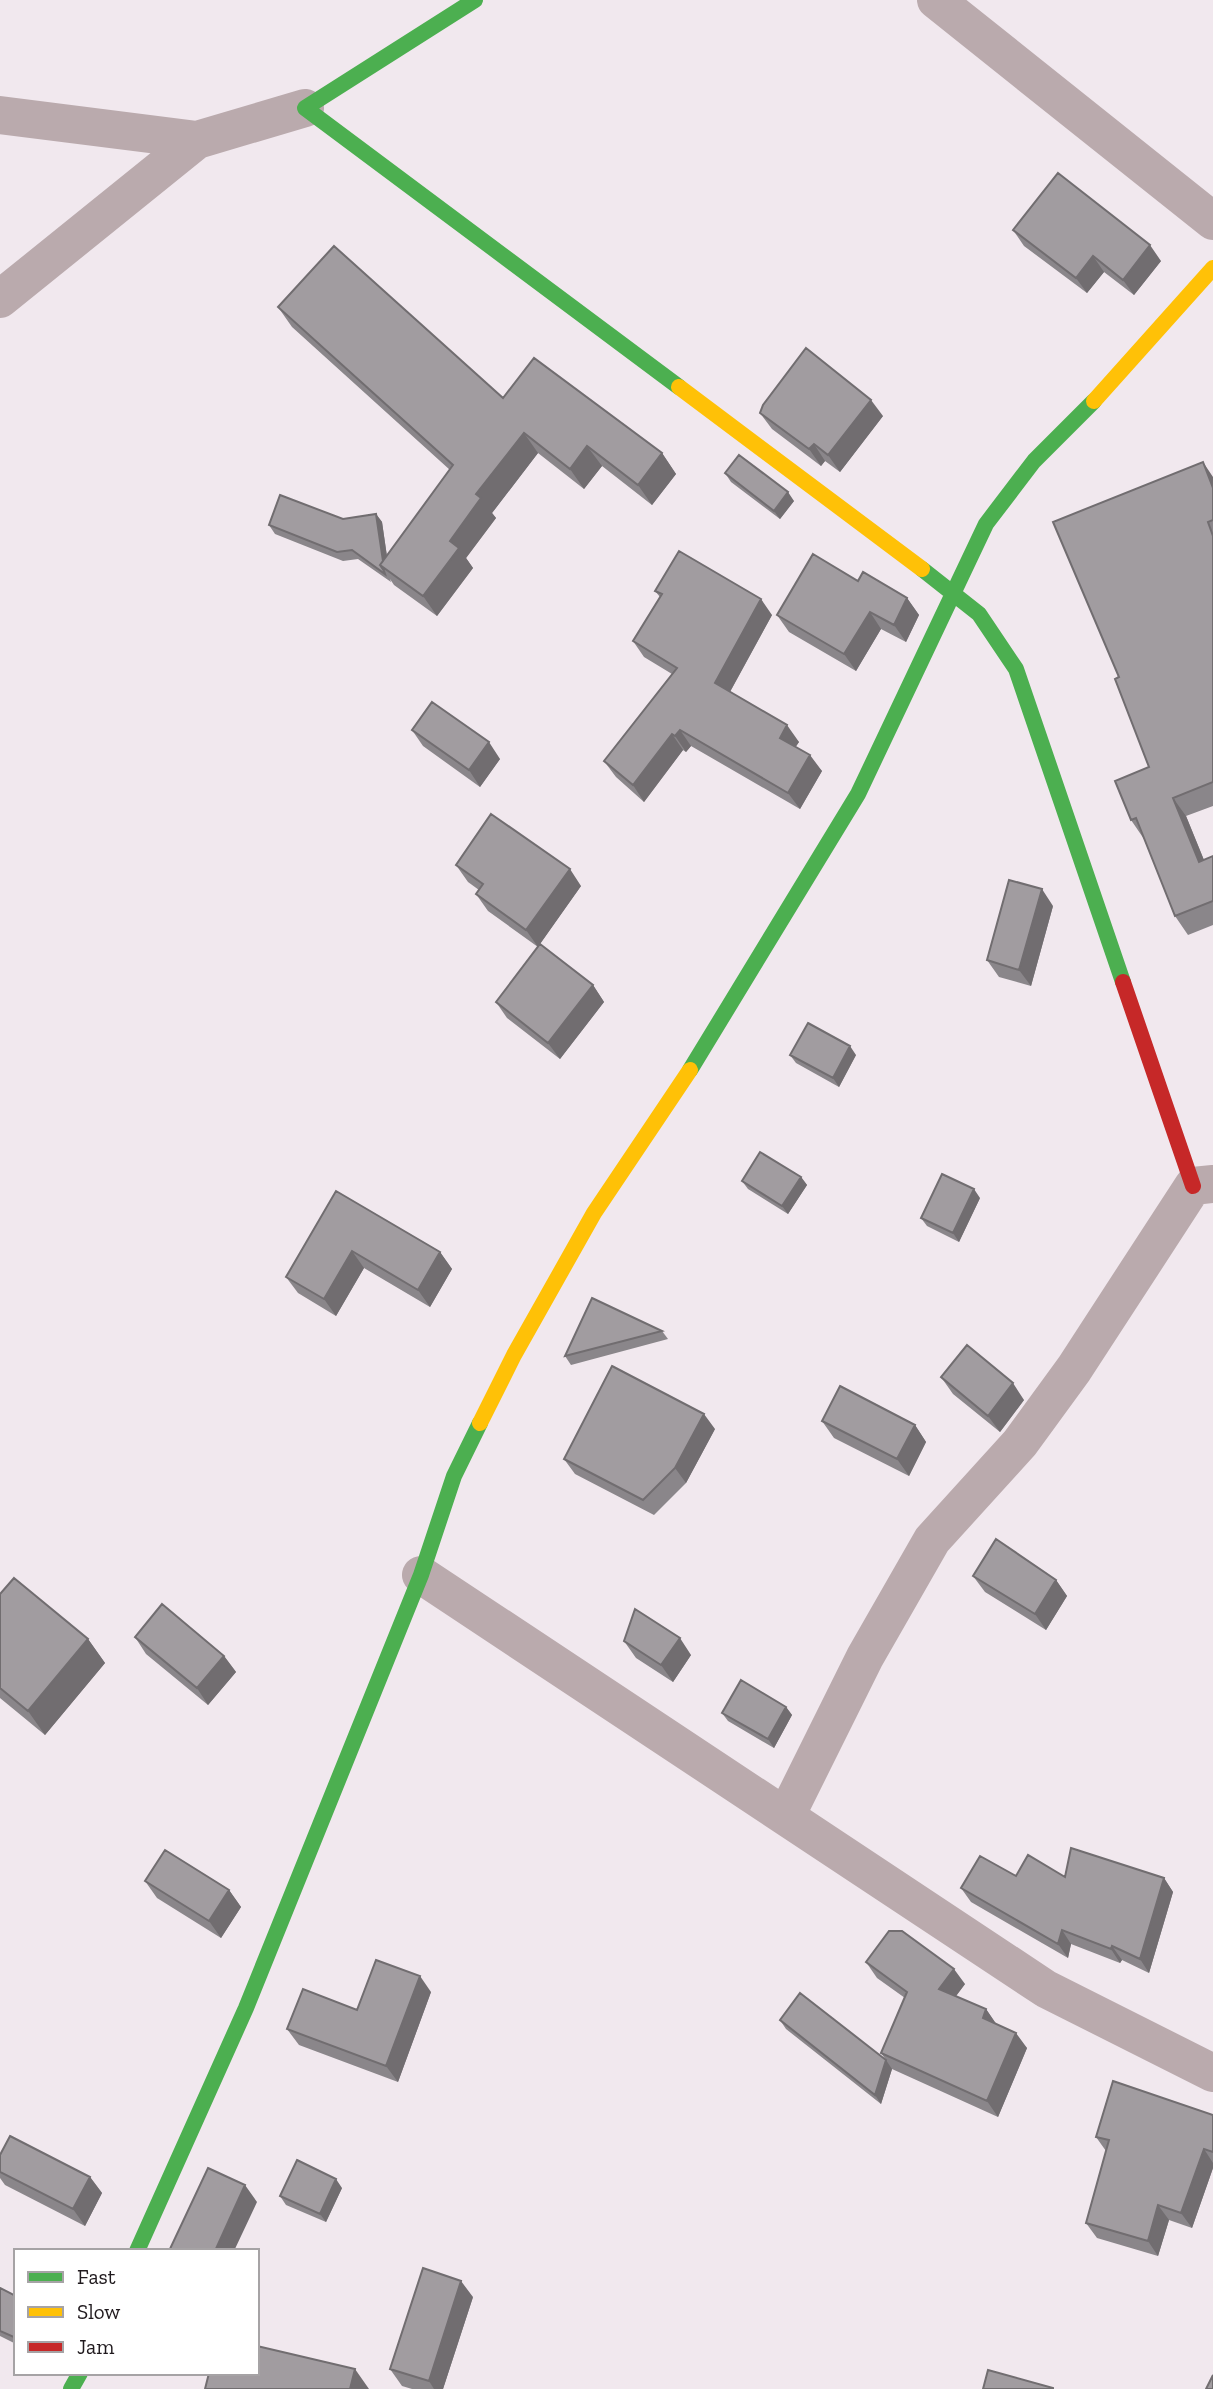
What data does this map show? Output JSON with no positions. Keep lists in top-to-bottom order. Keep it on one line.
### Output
{"legend":["Fast","Slow","Jam"]}
